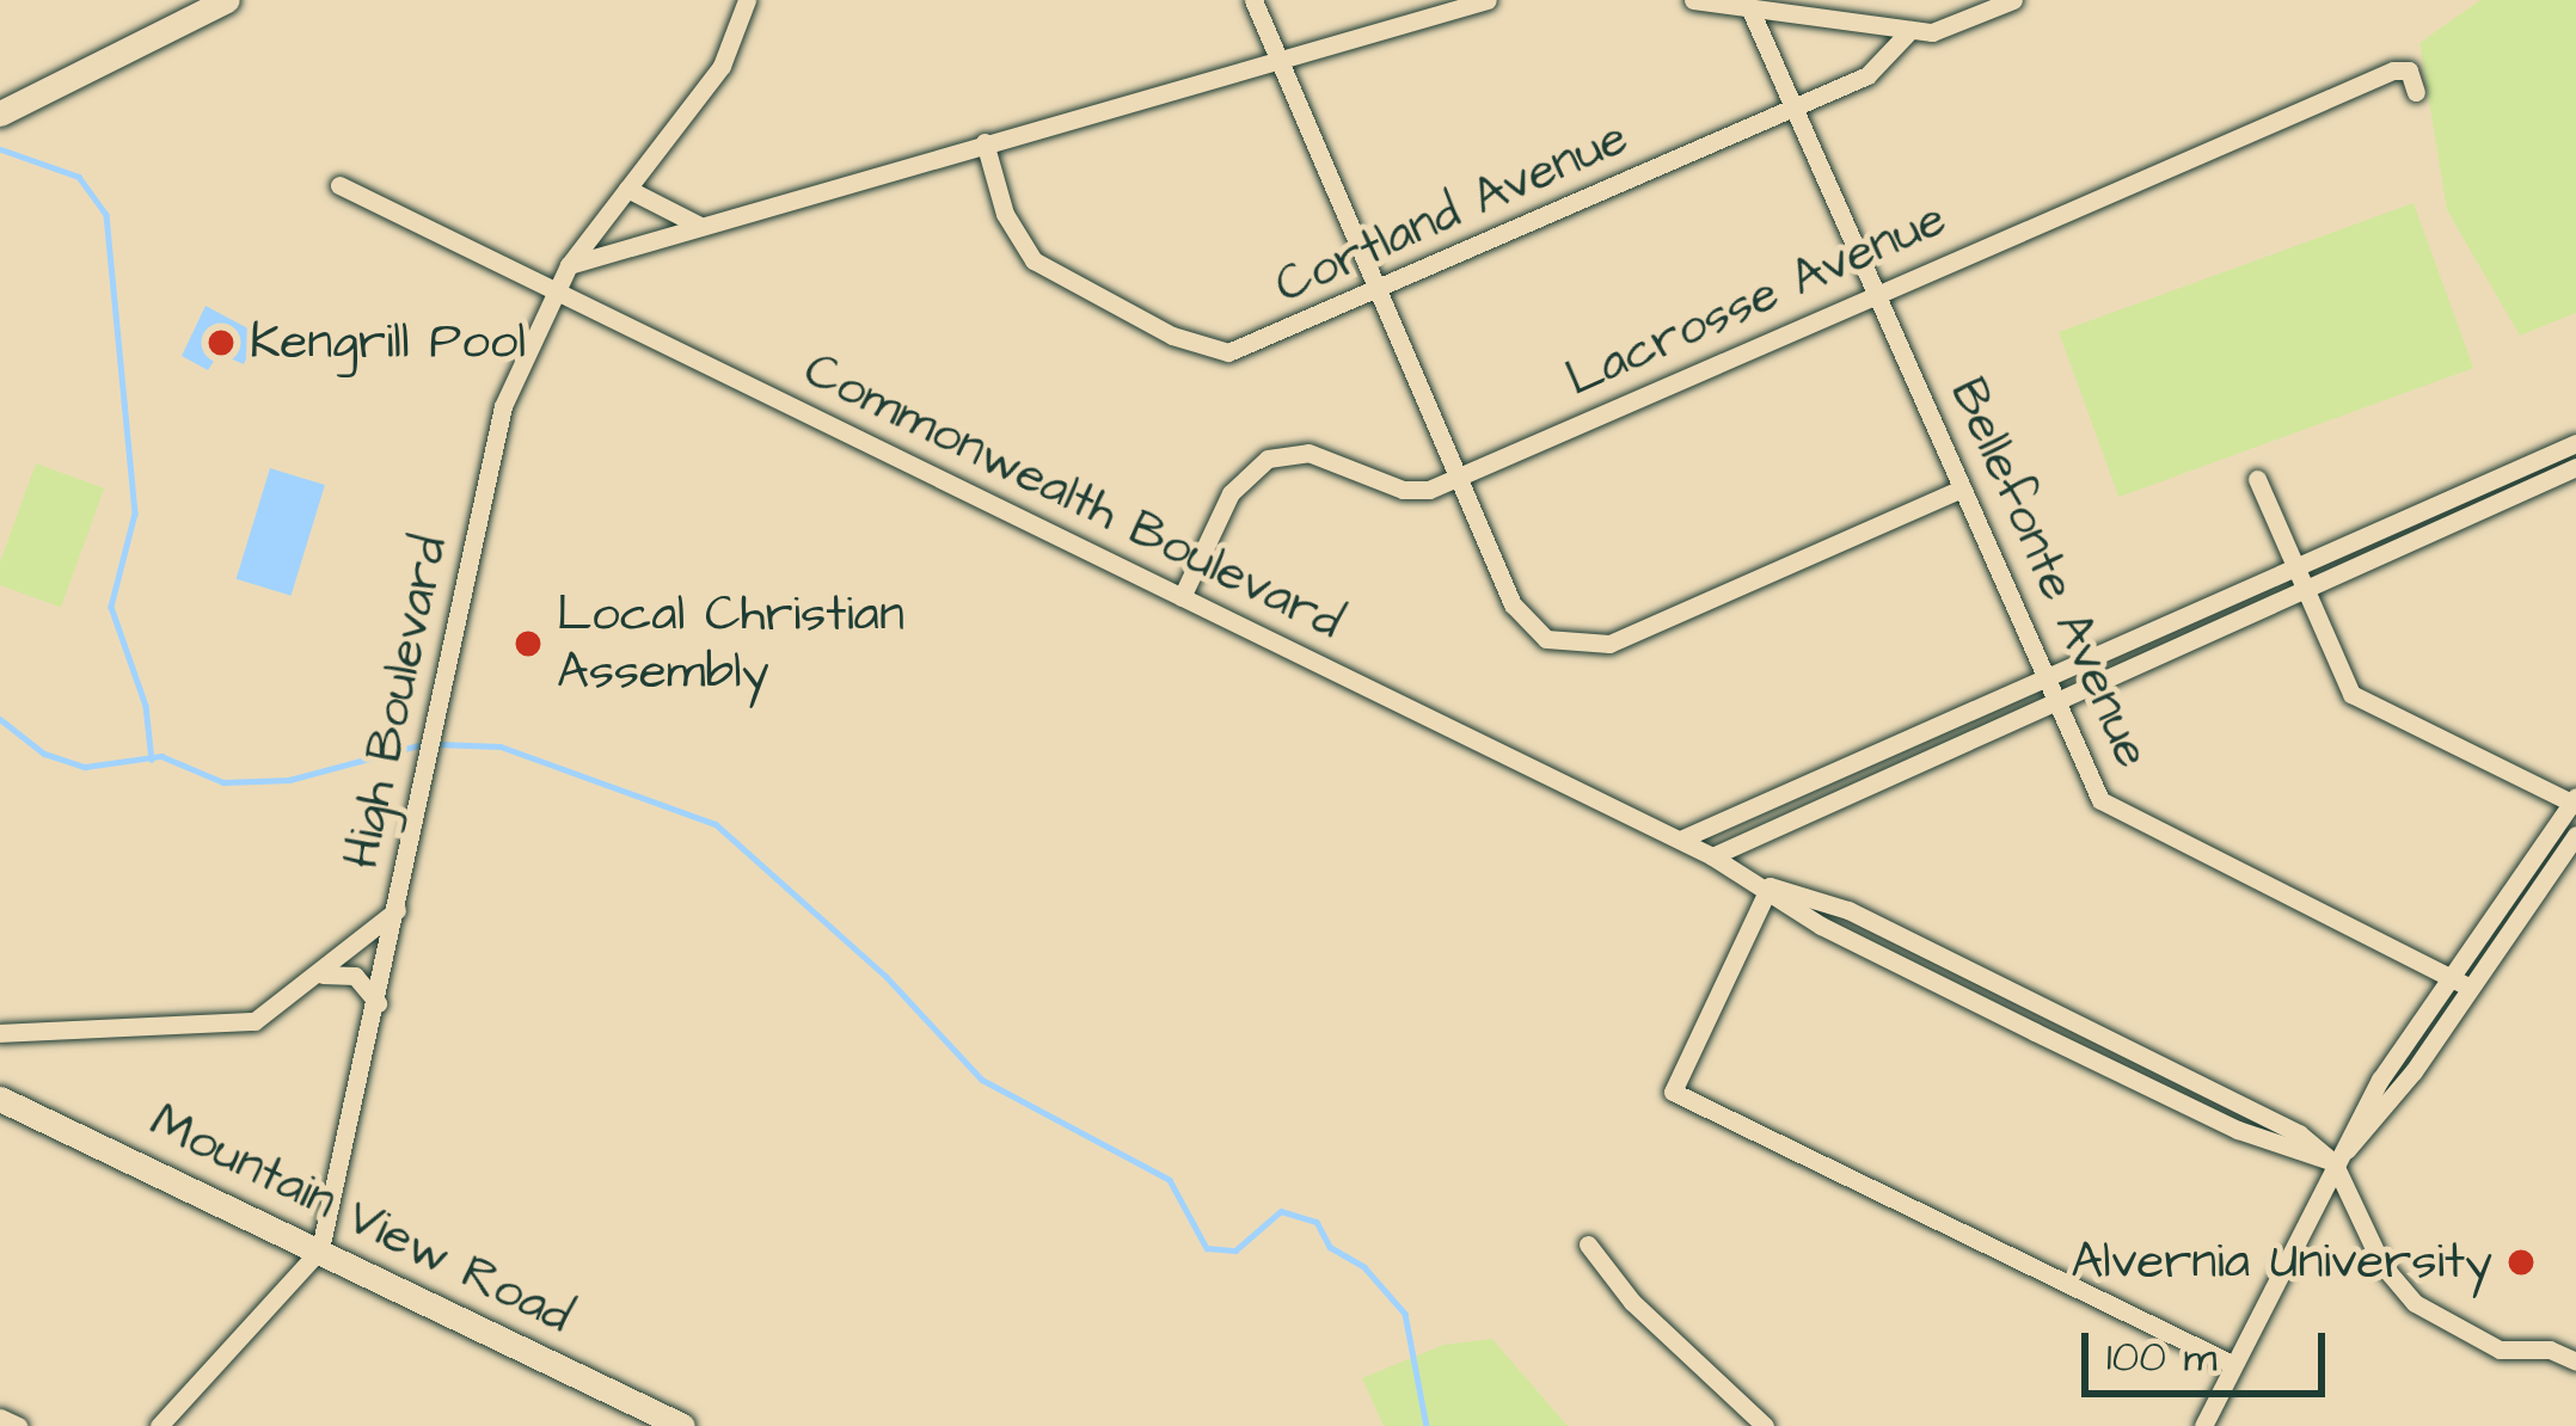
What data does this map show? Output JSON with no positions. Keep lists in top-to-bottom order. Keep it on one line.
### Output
{"streets":{"street":["Cortland Avenue","Lacrosse Avenue","Commonwealth Boulevard","Bellefonte Avenue","High Boulevard","Mountain View Road"]},"crossings":[["Cortland Avenue","Bellefonte Avenue"],["Lacrosse Avenue","Commonwealth Boulevard"],["Lacrosse Avenue","Bellefonte Avenue"],["Commonwealth Boulevard","High Boulevard"],["High Boulevard","Mountain View Road"]],"places":["Kengrill Pool","Local Christian Assembly","Alvernia University"],"scale_bar":"100 m"}
